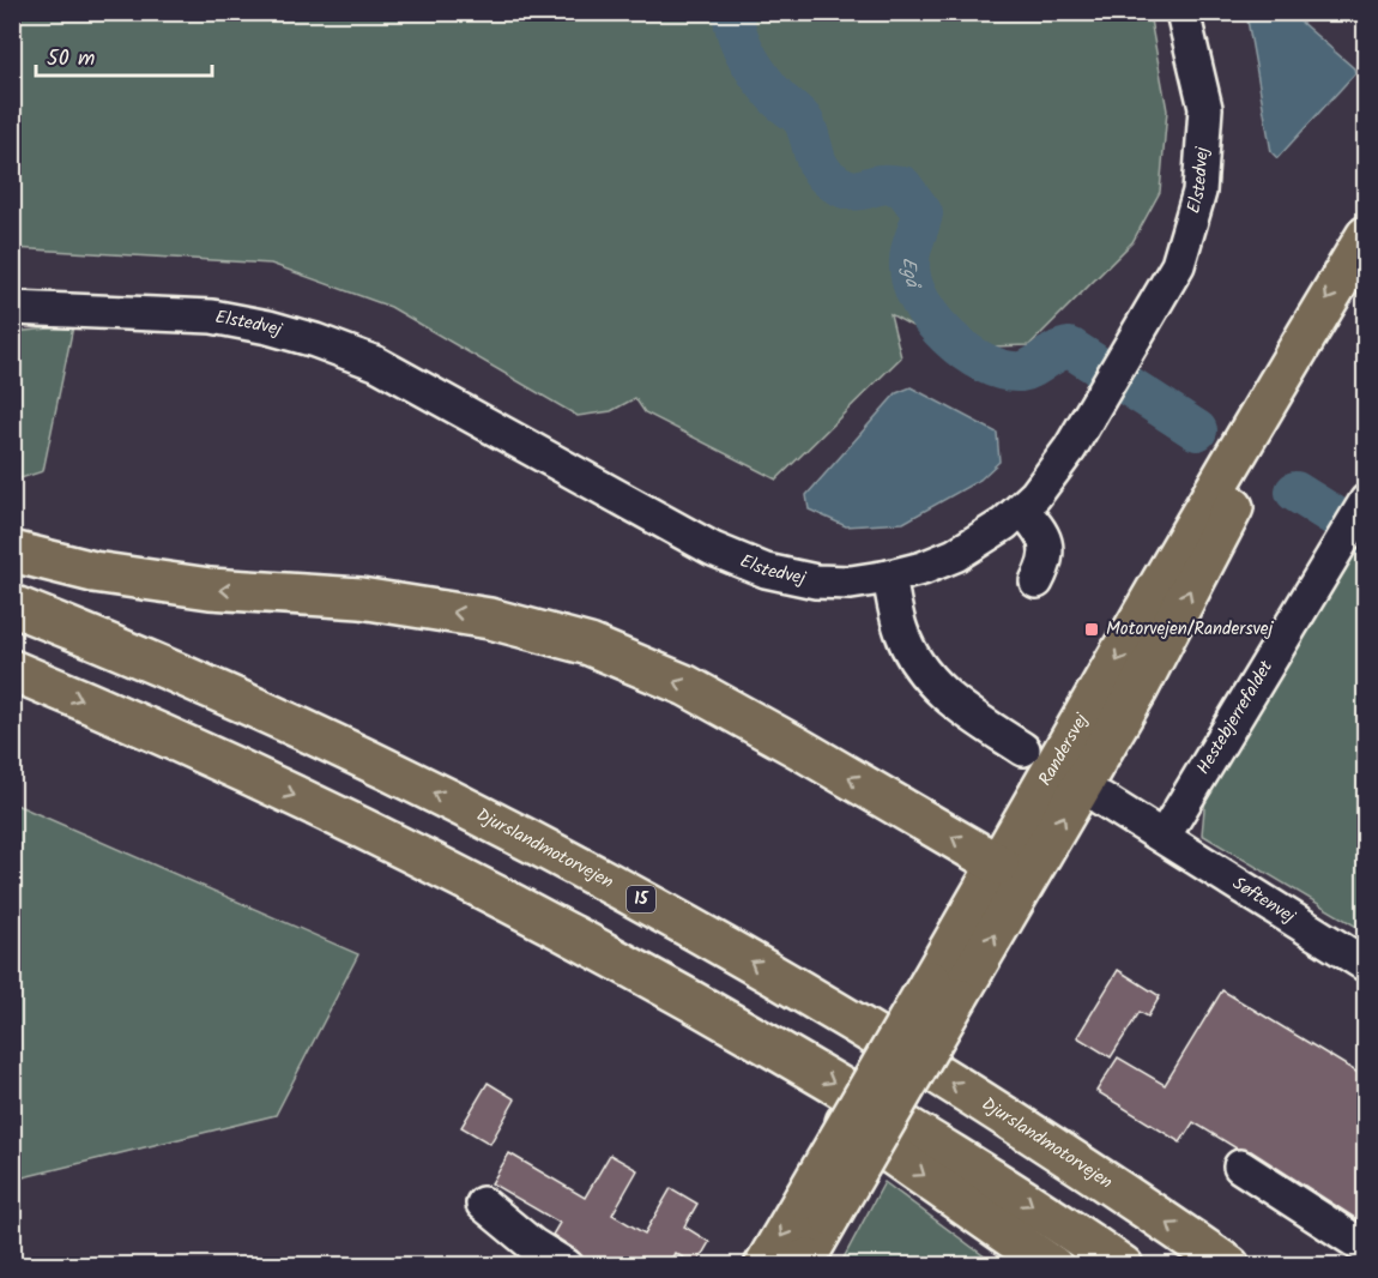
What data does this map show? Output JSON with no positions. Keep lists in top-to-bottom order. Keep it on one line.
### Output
{"streets":{"main road":["Randersvej","Djurslandmotorvejen","15"],"street":["Elstedvej","Hestebjerrefaldet","Søftenvej"]},"crossings":[["Hestebjerrefaldet","Søftenvej"]],"water":["Egå"],"places":{"transit":["Motorvejen/Randersvej"]},"scale_bar":"50 m"}
